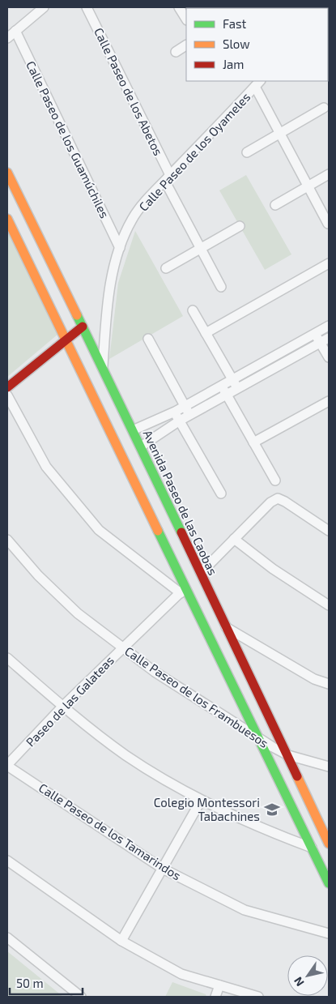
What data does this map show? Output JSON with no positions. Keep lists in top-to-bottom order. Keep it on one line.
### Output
{"streets":{"main road":["Avenida Paseo de las Caobas"],"street":["Calle Paseo de los Abetos","Calle Paseo de los Guamúchiles","Calle Paseo de los Oyameles","Calle Paseo de los Frambuesos","Paseo de las Galateas","Calle Paseo de los Tamarindos"]},"crossings":[["Calle Paseo de los Abetos","Calle Paseo de los Oyameles"],["Calle Paseo de los Guamúchiles","Calle Paseo de los Oyameles"],["Calle Paseo de los Oyameles","Avenida Paseo de las Caobas"],["Avenida Paseo de las Caobas","Calle Paseo de los Frambuesos"],["Avenida Paseo de las Caobas","Paseo de las Galateas"],["Calle Paseo de los Frambuesos","Paseo de las Galateas"],["Paseo de las Galateas","Calle Paseo de los Tamarindos"]],"places":{"school or university":["Colegio Montessori Tabachines"]},"legend":["Fast","Slow","Jam"],"scale_bar":"50 m","north":"bottom left"}
